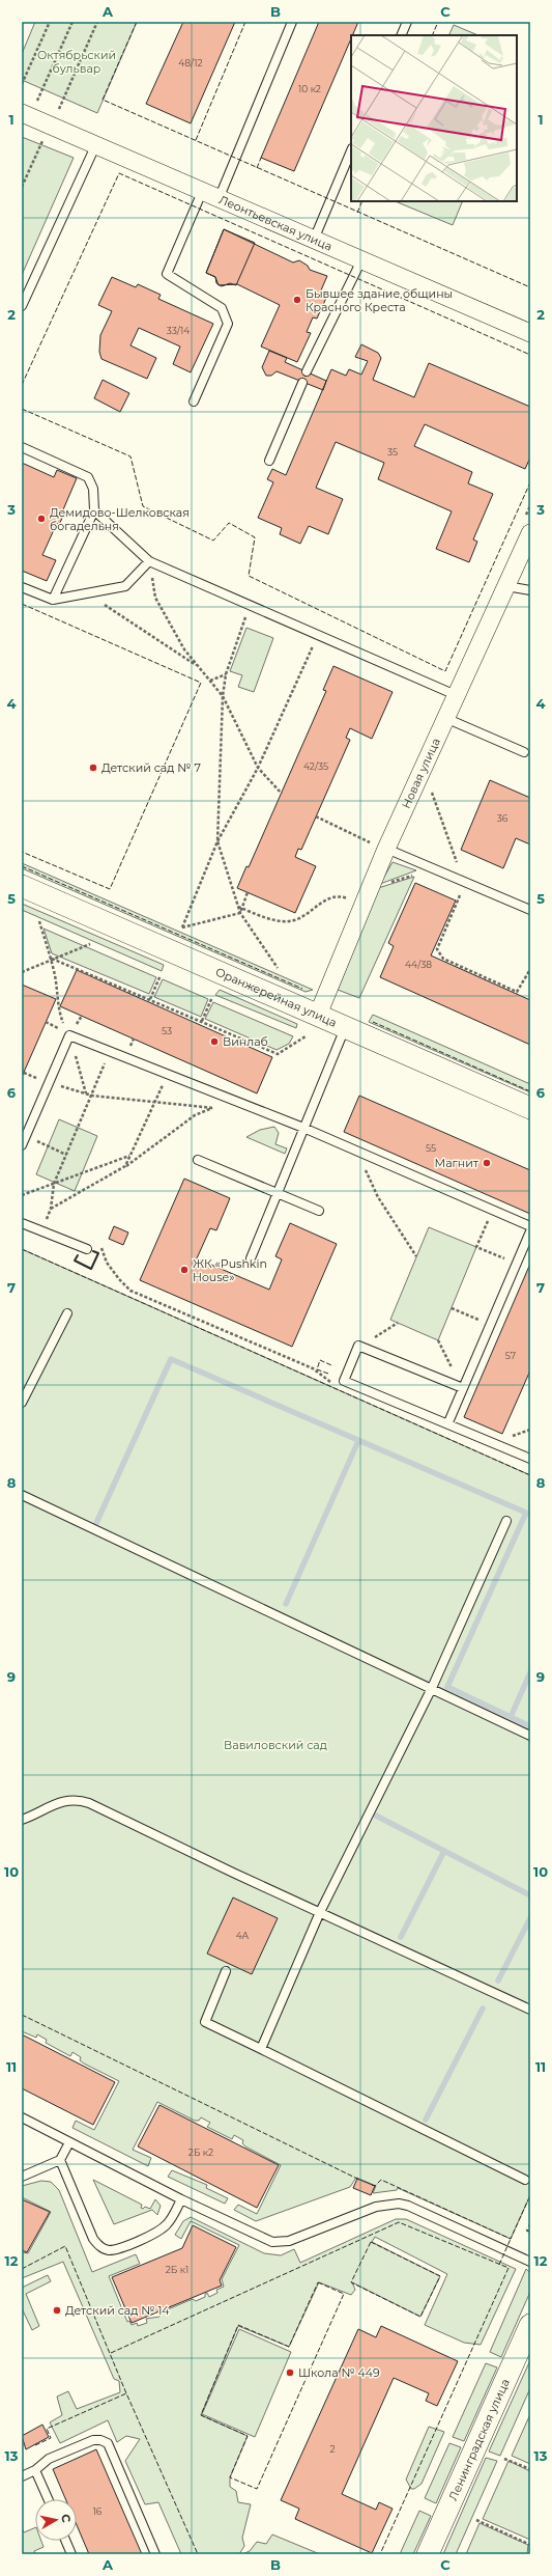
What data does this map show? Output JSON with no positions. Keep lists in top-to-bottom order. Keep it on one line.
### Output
{"streets":{"street":["Леонтьевская улица","Новая улица","Оранжерейная улица","Ленинградская улица"]},"crossings":[["Новая улица","Оранжерейная улица"]],"parks":["Октябрьский бульвар","Вавиловский сад"],"places":["Бывшее здание общины Красного Креста","Демидово-Шелковская богадельня","Детский сад № 7","Винлаб","Магнит","ЖК «Pushkin House»","Детский сад № 14","Школа № 449"],"house_numbers":["48/12","10 к2","33/14","35","42/35","36","44/38","53","55","57","4А","2Б к2","2Б к1","2","16"],"north":"right","grid":{"columns":["A","B","C"],"rows":["1","2","3","4","5","6","7","8","9","10","11","12","13"]}}
